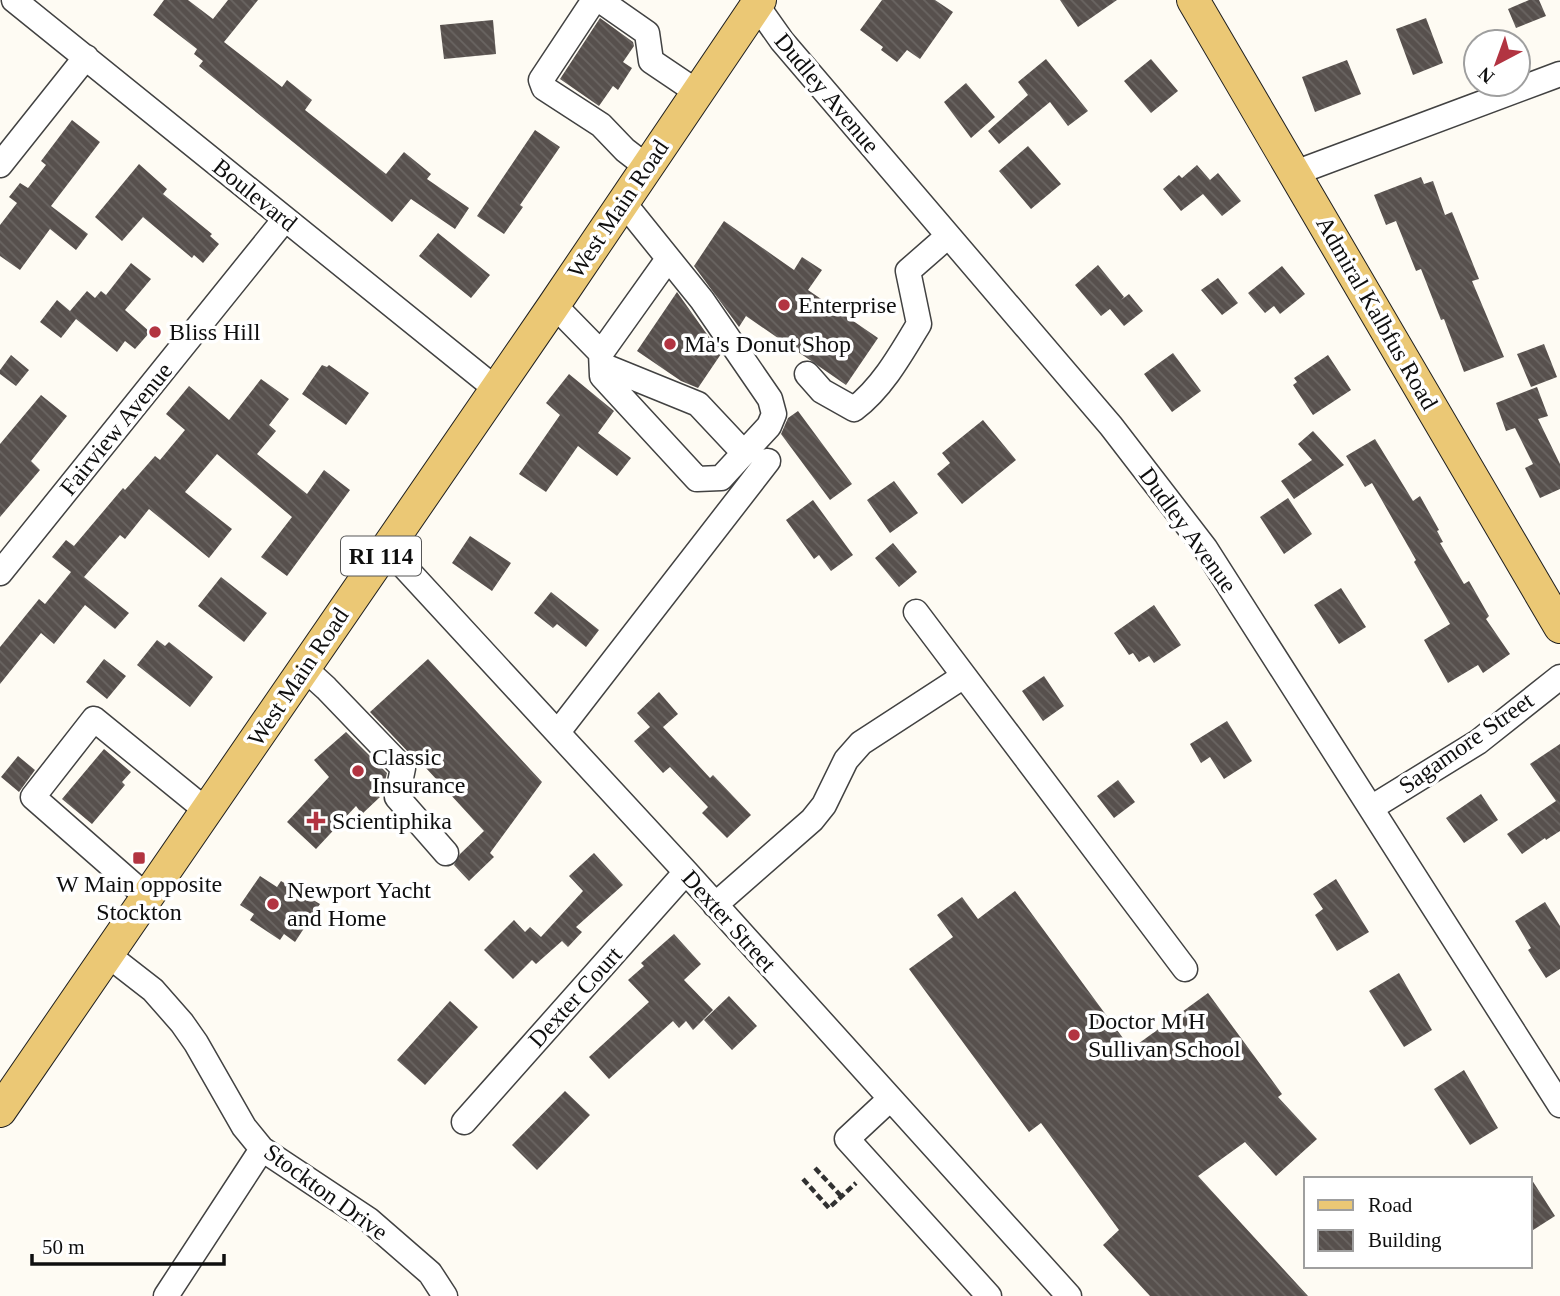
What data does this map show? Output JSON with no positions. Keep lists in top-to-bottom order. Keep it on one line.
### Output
{"streets":{"main road":["West Main Road","Admiral Kalbfus Road","RI 114"],"street":["Dudley Avenue","Boulevard","Fairview Avenue","Sagamore Street","Dexter Street","Dexter Court","Stockton Drive"]},"crossings":[["Dudley Avenue","West Main Road"],["Dudley Avenue","Sagamore Street"],["Boulevard","West Main Road"],["Boulevard","Fairview Avenue"],["West Main Road","Dexter Street"],["West Main Road","Stockton Drive"],["Dexter Street","Dexter Court"]],"places":{"other":["Enterprise","Bliss Hill","Ma's Donut Shop","Classic Insurance","Newport Yacht and Home","Doctor M H Sullivan School"],"health":["Scientiphika"],"transit":["W Main opposite Stockton"]},"legend":["Road","Building"],"scale_bar":"50 m","north":"bottom left"}
